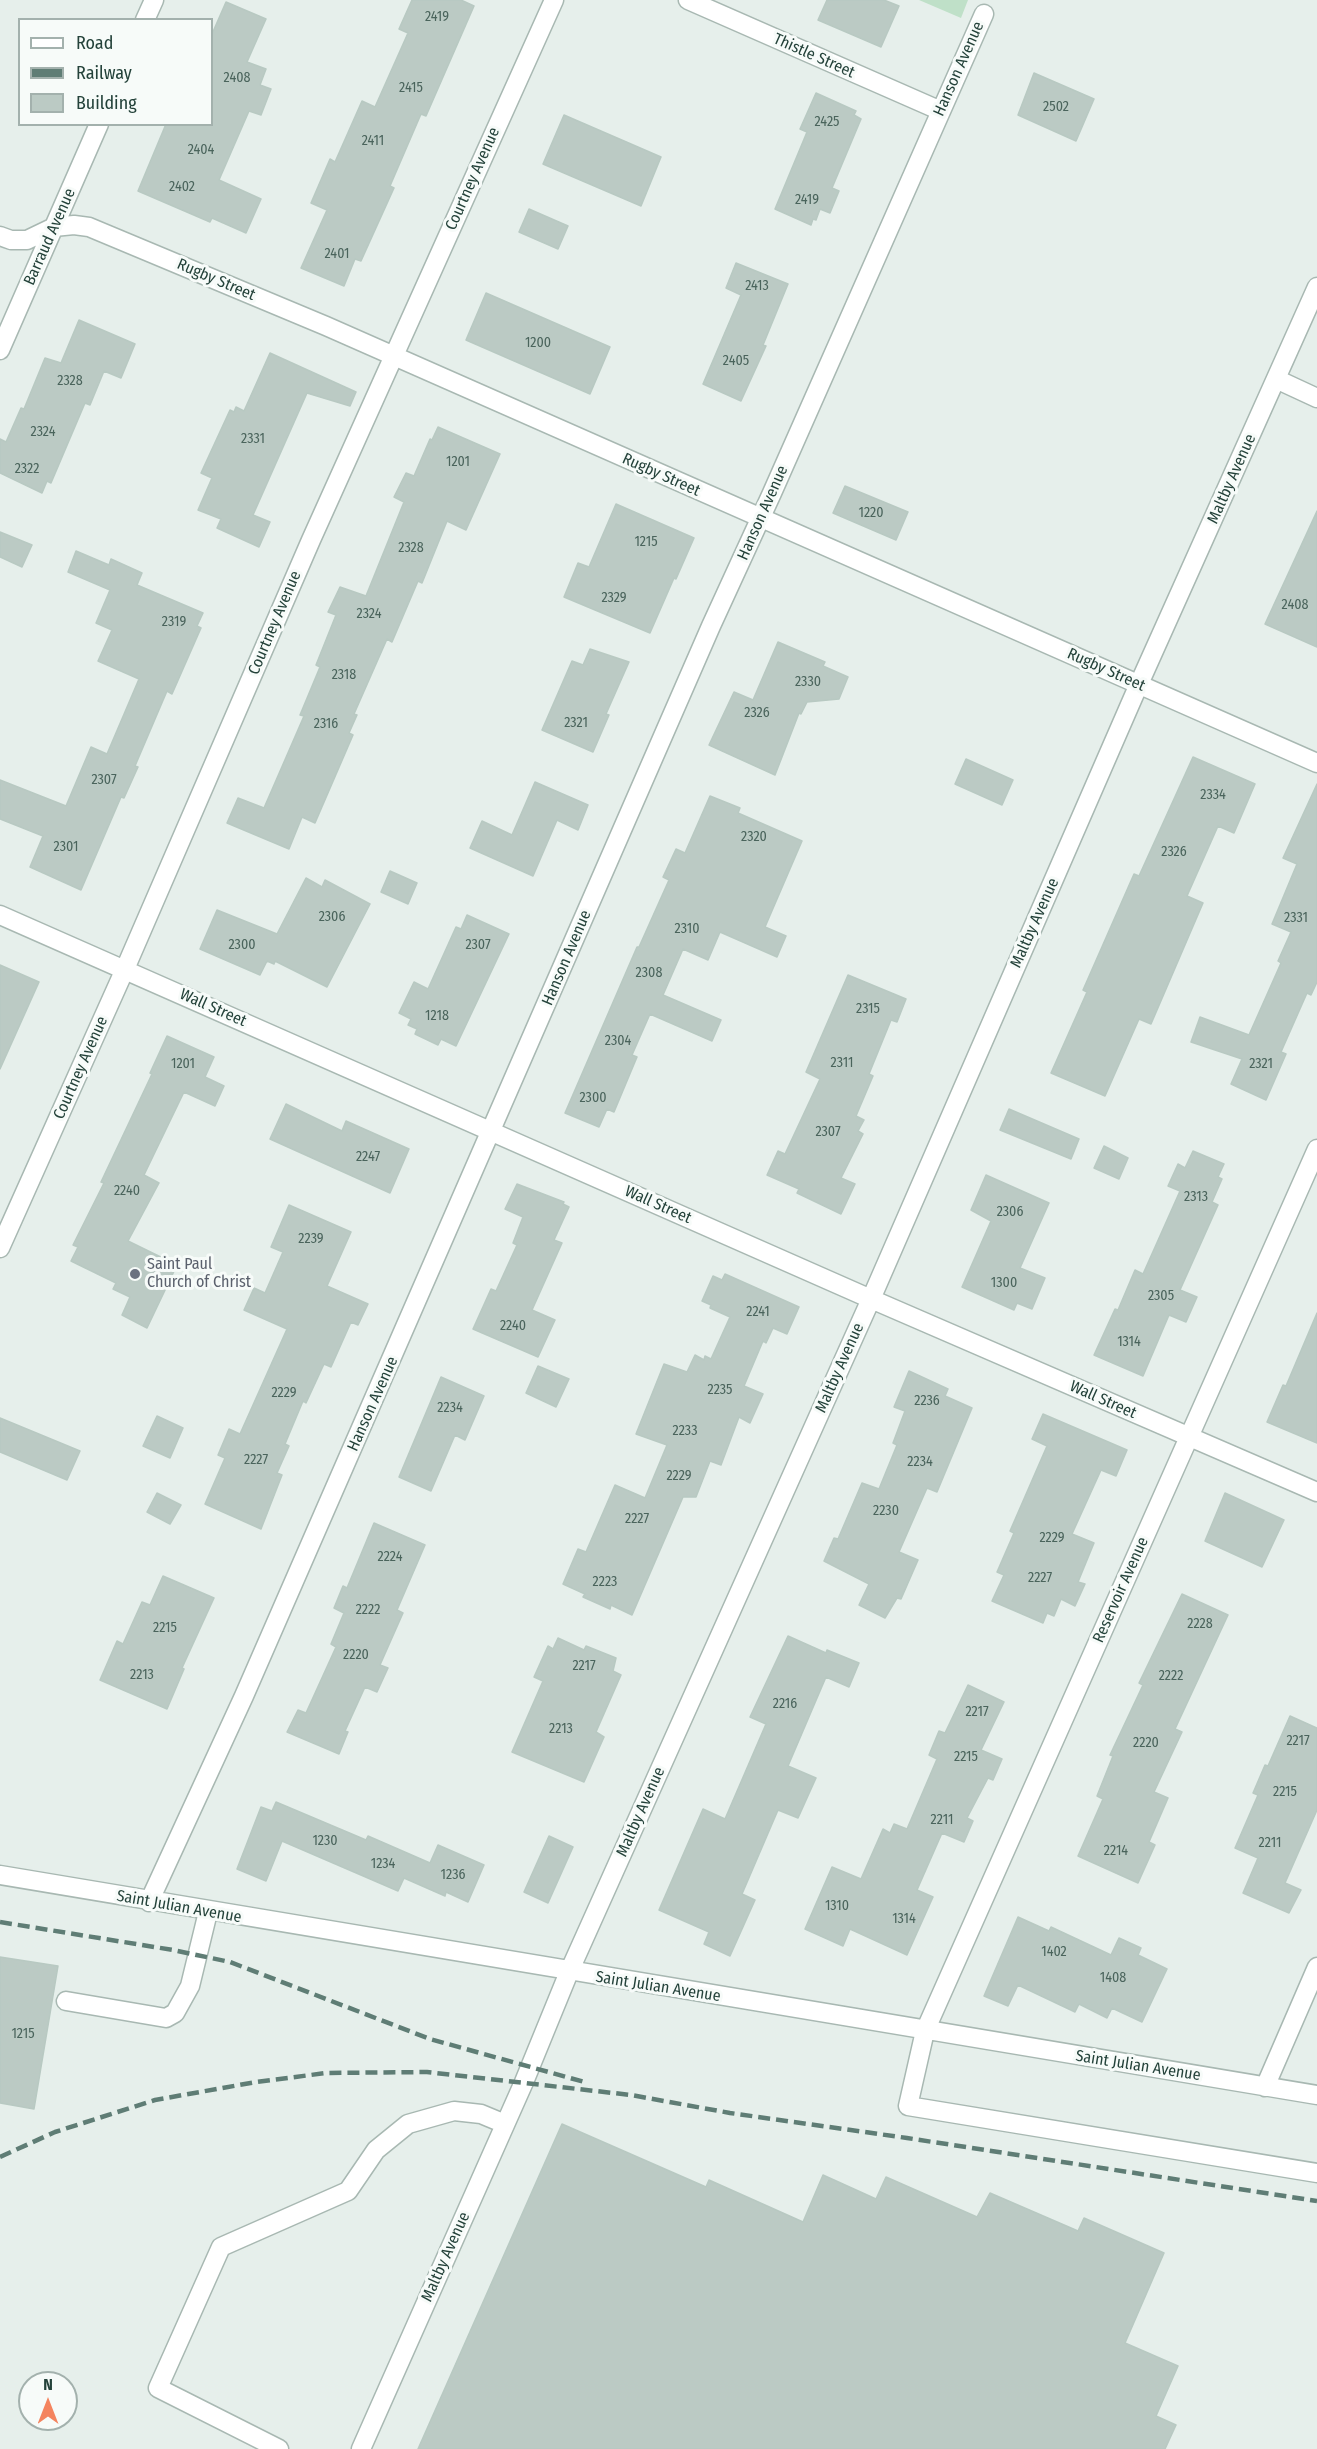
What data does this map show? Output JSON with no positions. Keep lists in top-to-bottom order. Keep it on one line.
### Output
{"streets":{"street":["Thistle Street","Hanson Avenue","Courtney Avenue","Barraud Avenue","Rugby Street","Maltby Avenue","Wall Street","Reservoir Avenue","Saint Julian Avenue"]},"crossings":[["Thistle Street","Hanson Avenue"],["Hanson Avenue","Rugby Street"],["Hanson Avenue","Wall Street"],["Hanson Avenue","Saint Julian Avenue"],["Courtney Avenue","Rugby Street"],["Courtney Avenue","Wall Street"],["Barraud Avenue","Rugby Street"],["Rugby Street","Maltby Avenue"],["Maltby Avenue","Wall Street"],["Maltby Avenue","Saint Julian Avenue"],["Wall Street","Reservoir Avenue"],["Reservoir Avenue","Saint Julian Avenue"]],"places":["Saint Paul Church of Christ"],"house_numbers":["2419","2408","2415","2502","2425","2411","2404","2402","2419","2401","2413","1200","2405","2328","2324","2331","1201","2322","1220","1215","2328","2329","2408","2324","2319","2318","2330","2326","2321","2316","2307","2334","2320","2301","2326","2306","2331","2310","2300","2307","2308","2315","1218","2304","2311","1201","2321","2300","2307","2247","2240","2313","2306","2239","1300","2305","2241","2240","1314","2235","2229","2236","2234","2233","2227","2234","2229","2230","2227","2229","2224","2227","2223","2222","2228","2215","2220","2217","2213","2222","2216","2217","2213","2217","2220","2215","2215","2211","1230","2211","2214","1234","1236","1310","1314","1402","1408","1215"],"legend":["Road","Railway","Building"],"north":"top"}
